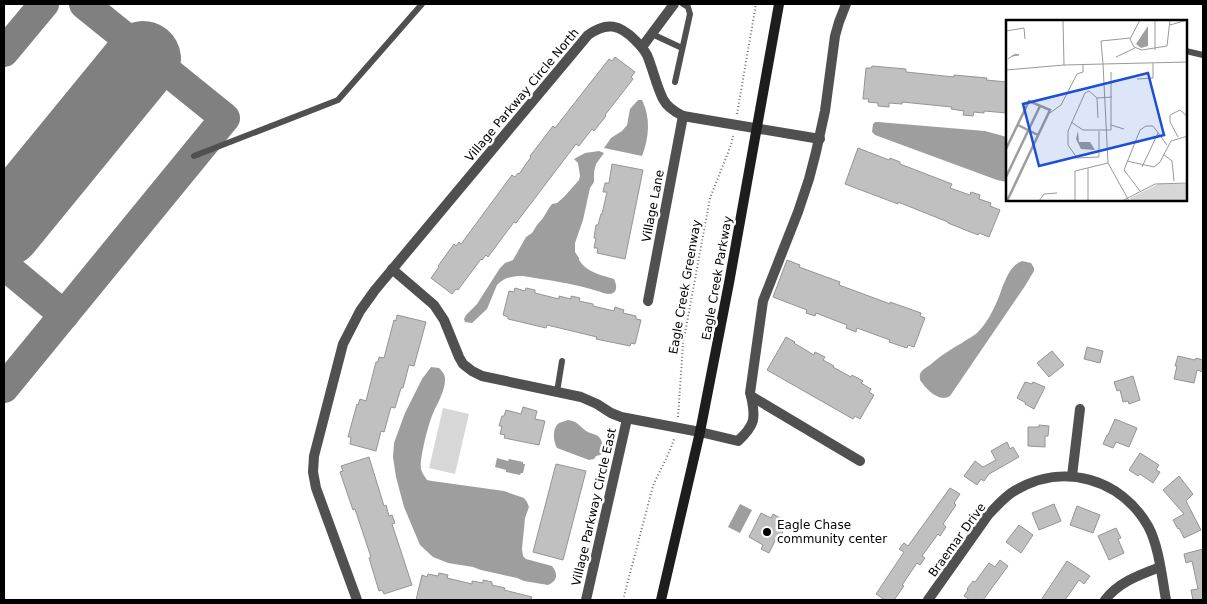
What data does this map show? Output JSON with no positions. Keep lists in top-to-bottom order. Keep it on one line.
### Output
{"streets":{"main road":["Eagle Creek Parkway"],"street":["Village Parkway Circle North","Village Lane","Village Parkway Circle East","Braemar Drive"],"path":["Eagle Creek Greenway"]},"crossings":[["Village Parkway Circle North","Village Lane"]],"places":["Eagle Chase community center"]}
